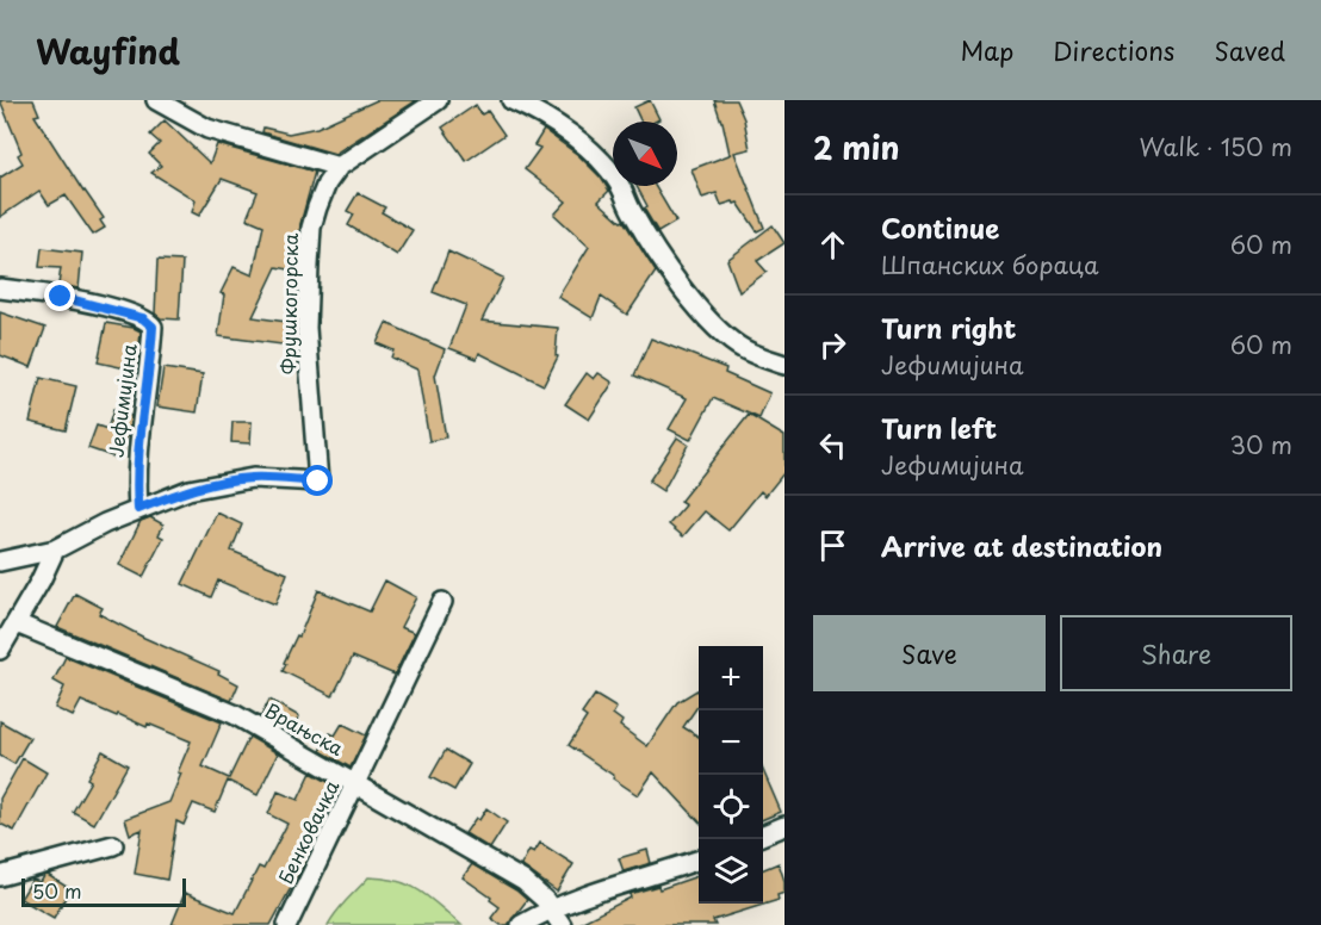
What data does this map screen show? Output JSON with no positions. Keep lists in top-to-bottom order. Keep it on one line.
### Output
{"streets":{"street":["Фрушкогорска","Јефимијина","Врањска","Бенковачка"]},"crossings":[["Фрушкогорска","Јефимијина"],["Врањска","Бенковачка"]],"scale_bar":"50 m","north":"bottom right","page":{"header":"Wayfind","nav":["Map","Directions","Saved"],"heading":["2 min","Walk · 150 m"],"list":[["Continue","Шпанских бораца","60 m"],["Turn right","Јефимијина","60 m"],["Turn left","Јефимијина","30 m"],"Arrive at destination"],"buttons":["Save","Share"],"map_buttons":["+","−"],"scale":"50 m"}}
